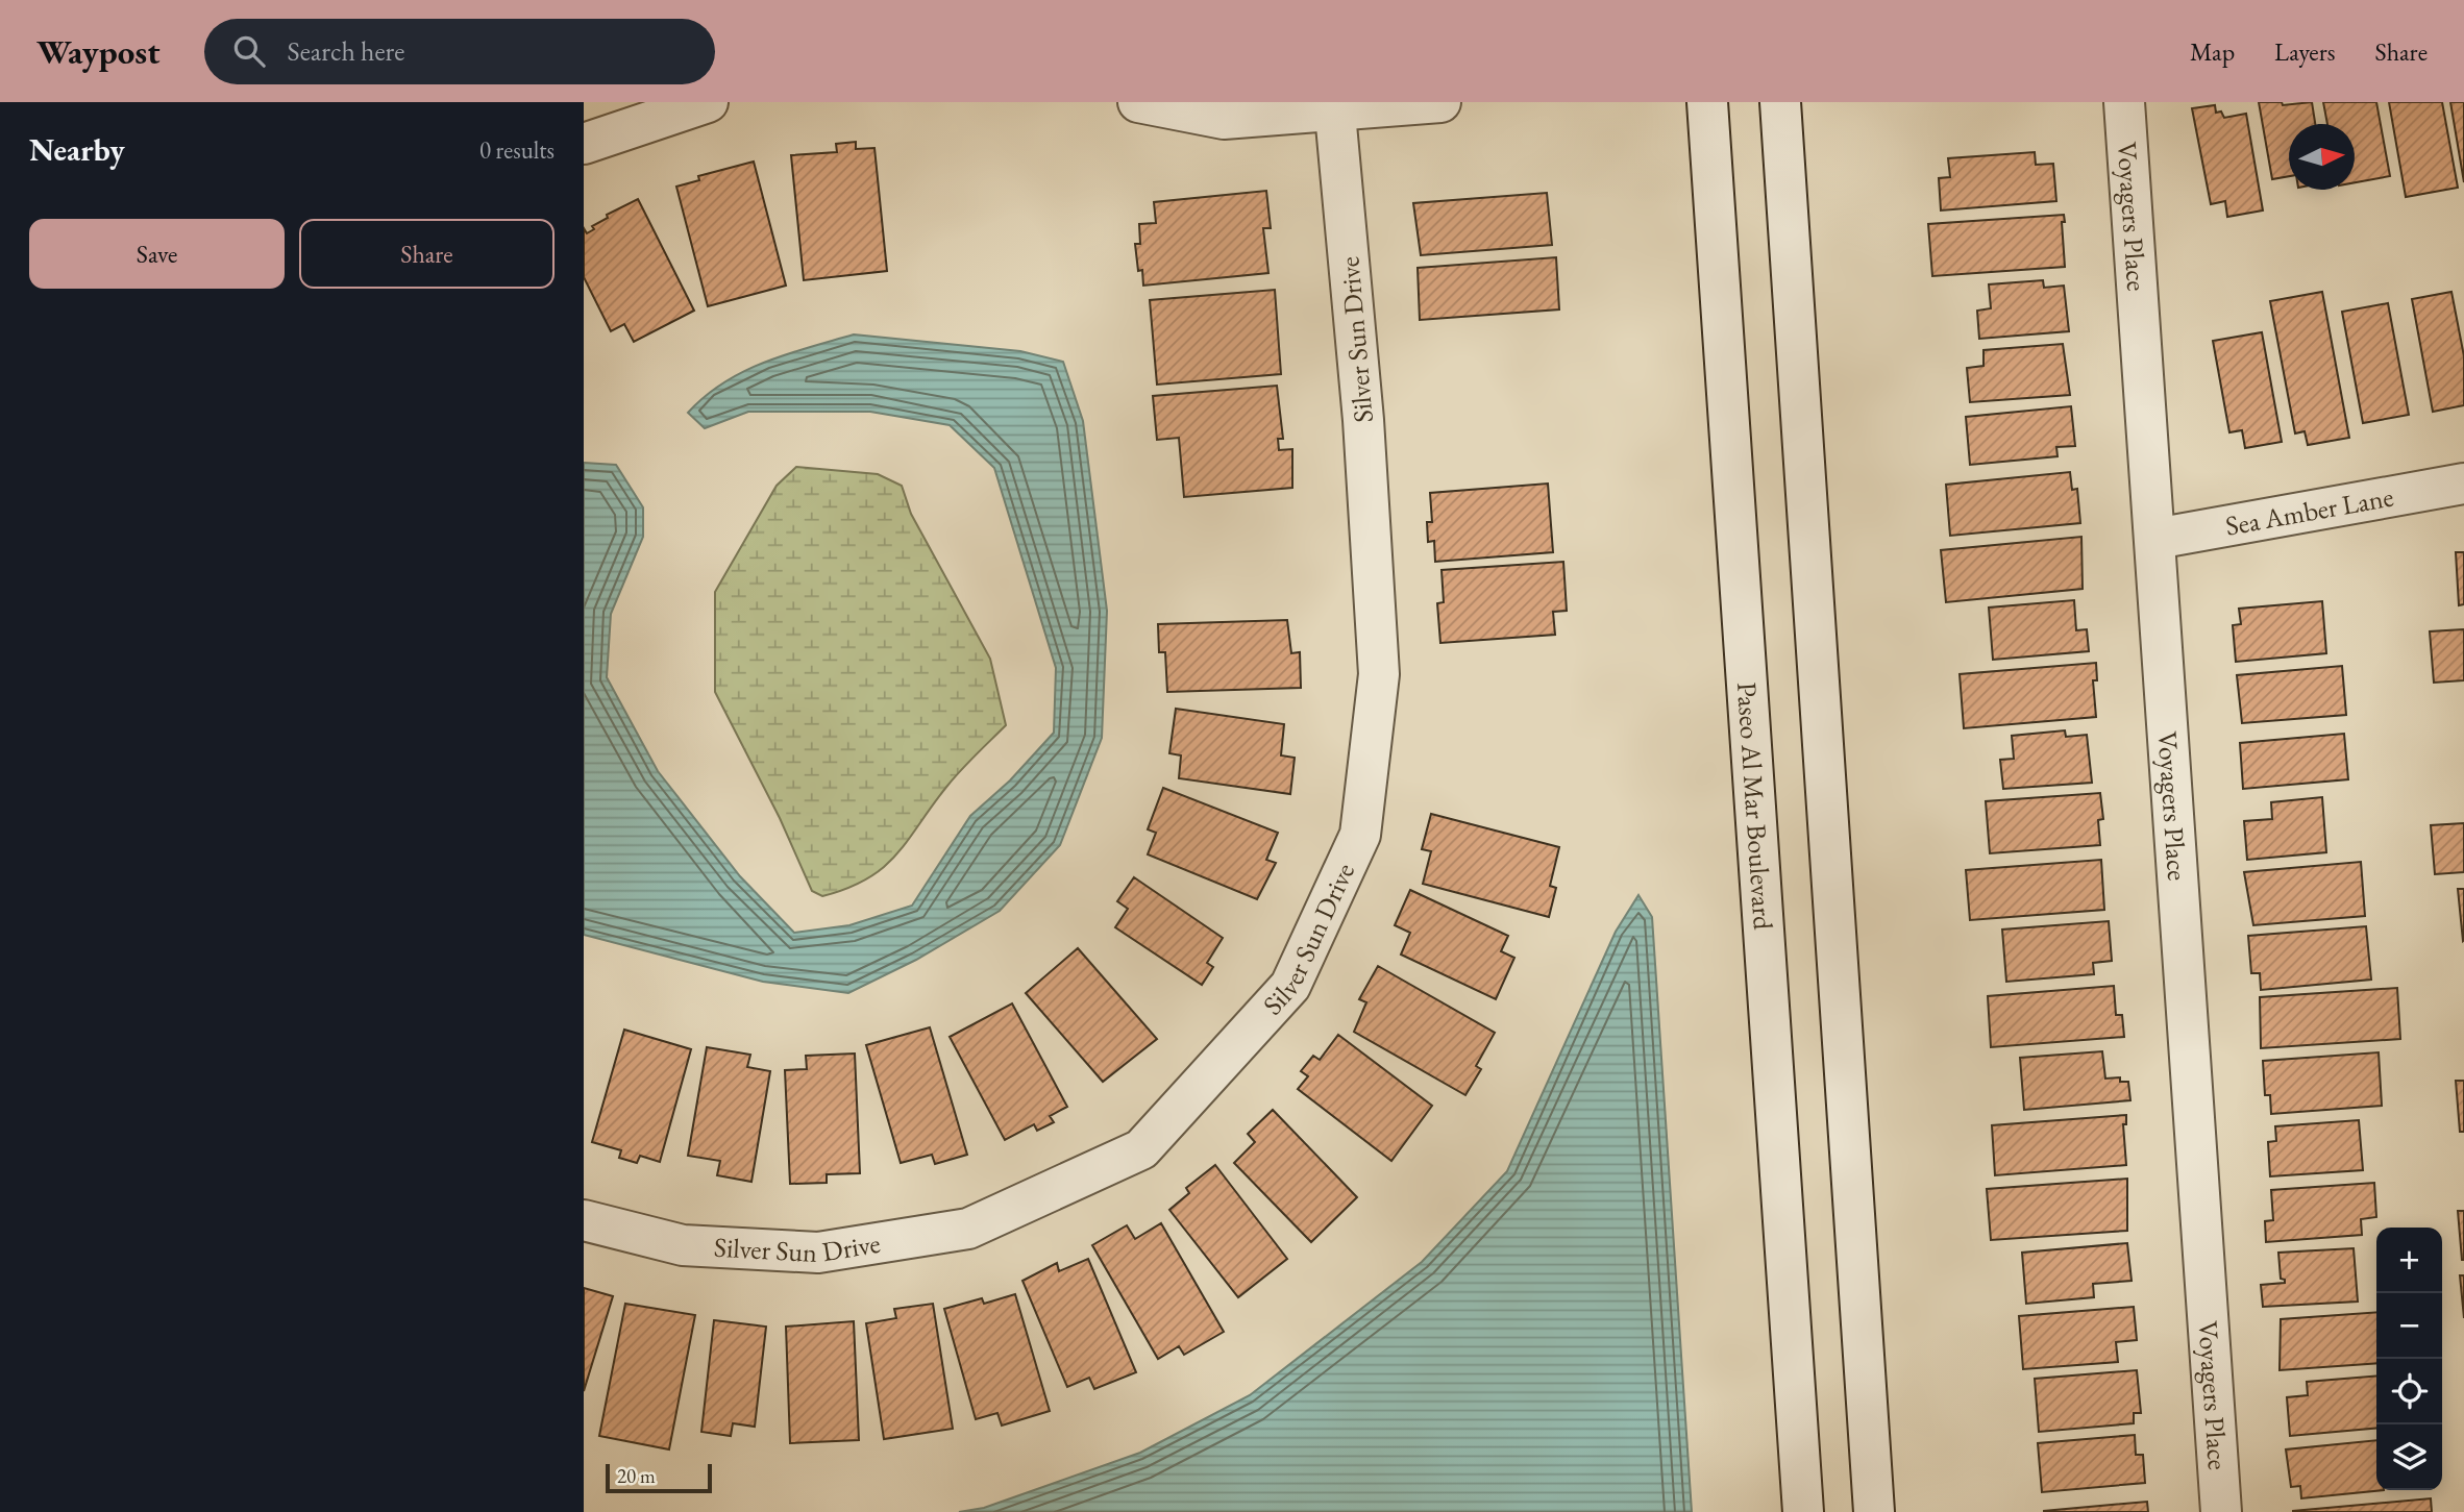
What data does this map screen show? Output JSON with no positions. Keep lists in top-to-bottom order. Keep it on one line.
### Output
{"streets":{"street":["Voyagers Place","Silver Sun Drive","Sea Amber Lane","Paseo Al Mar Boulevard"]},"crossings":[["Voyagers Place","Sea Amber Lane"]],"scale_bar":"20 m","north":"right","page":{"header":"Waypost","search":"Search here","nav":["Map","Layers","Share"],"heading":["Nearby","0 results"],"buttons":["Save","Share"],"map_buttons":["+","−"],"scale":"20 m"}}
